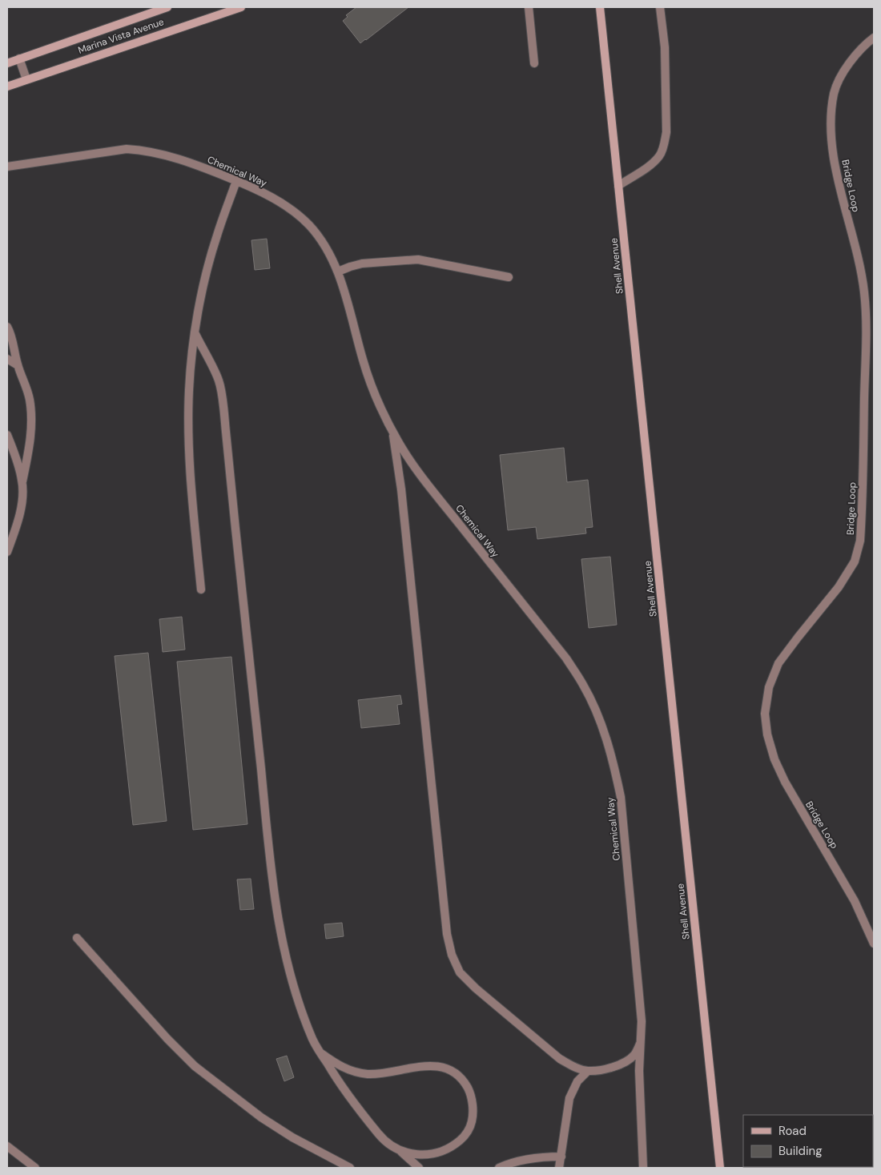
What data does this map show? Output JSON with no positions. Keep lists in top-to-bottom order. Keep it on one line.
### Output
{"streets":{"street":["Marina Vista Avenue","Shell Avenue"],"lane":["Chemical Way","Bridge Loop"]},"legend":["Road","Building"]}
